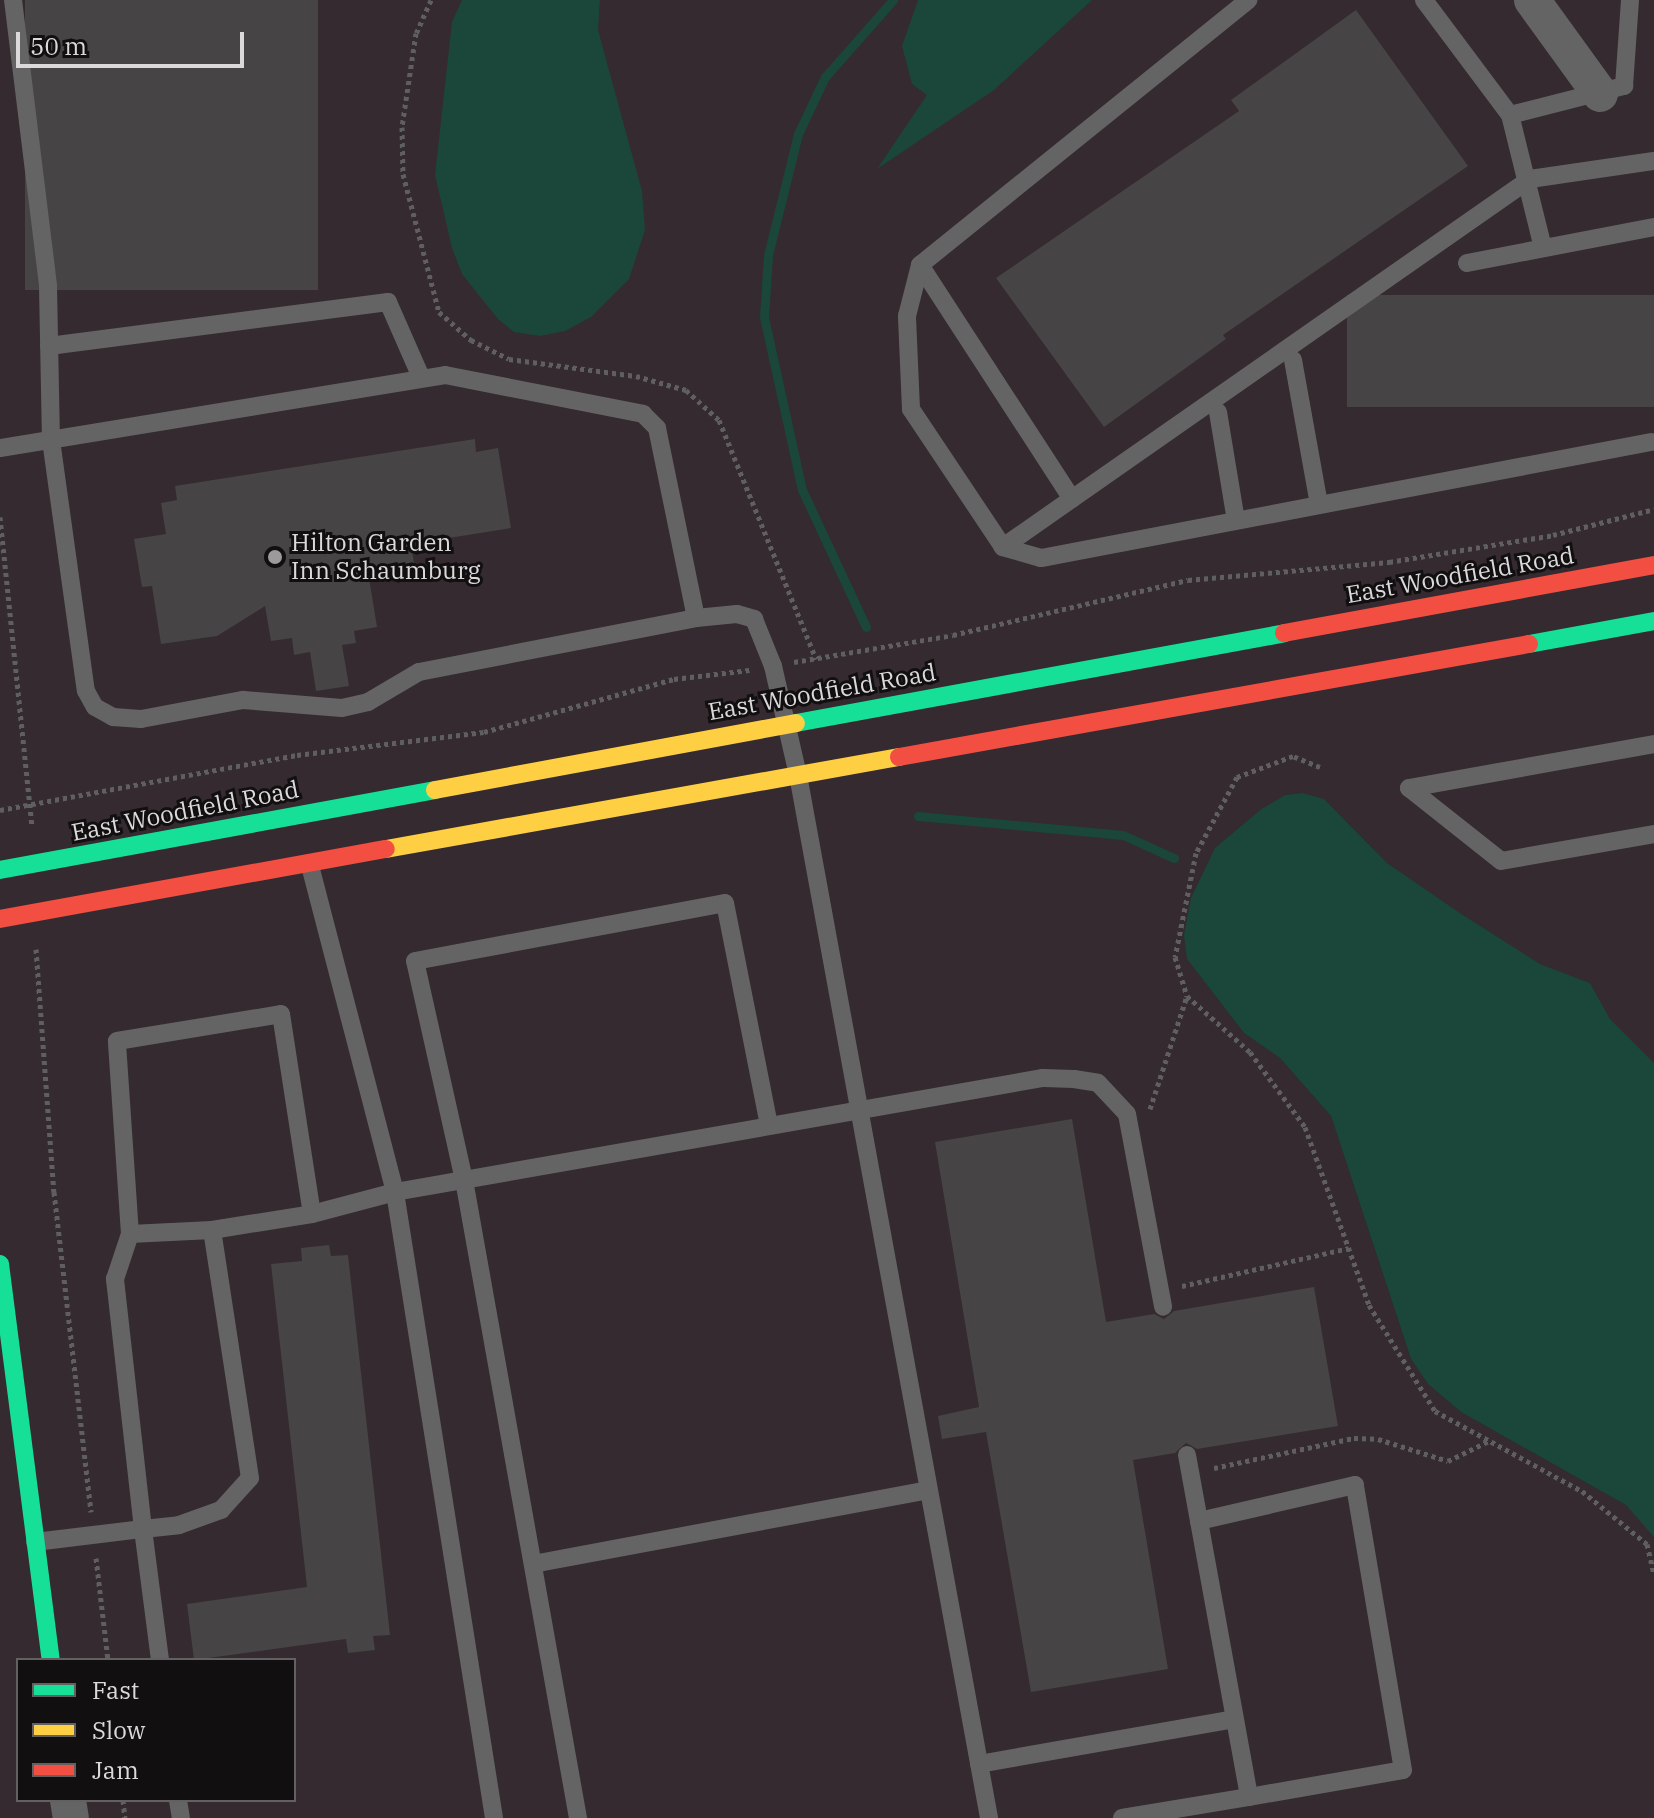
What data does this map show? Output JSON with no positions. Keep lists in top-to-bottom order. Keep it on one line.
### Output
{"streets":{"street":["East Woodfield Road"]},"places":["Hilton Garden Inn Schaumburg"],"legend":["Fast","Slow","Jam"],"scale_bar":"50 m"}
